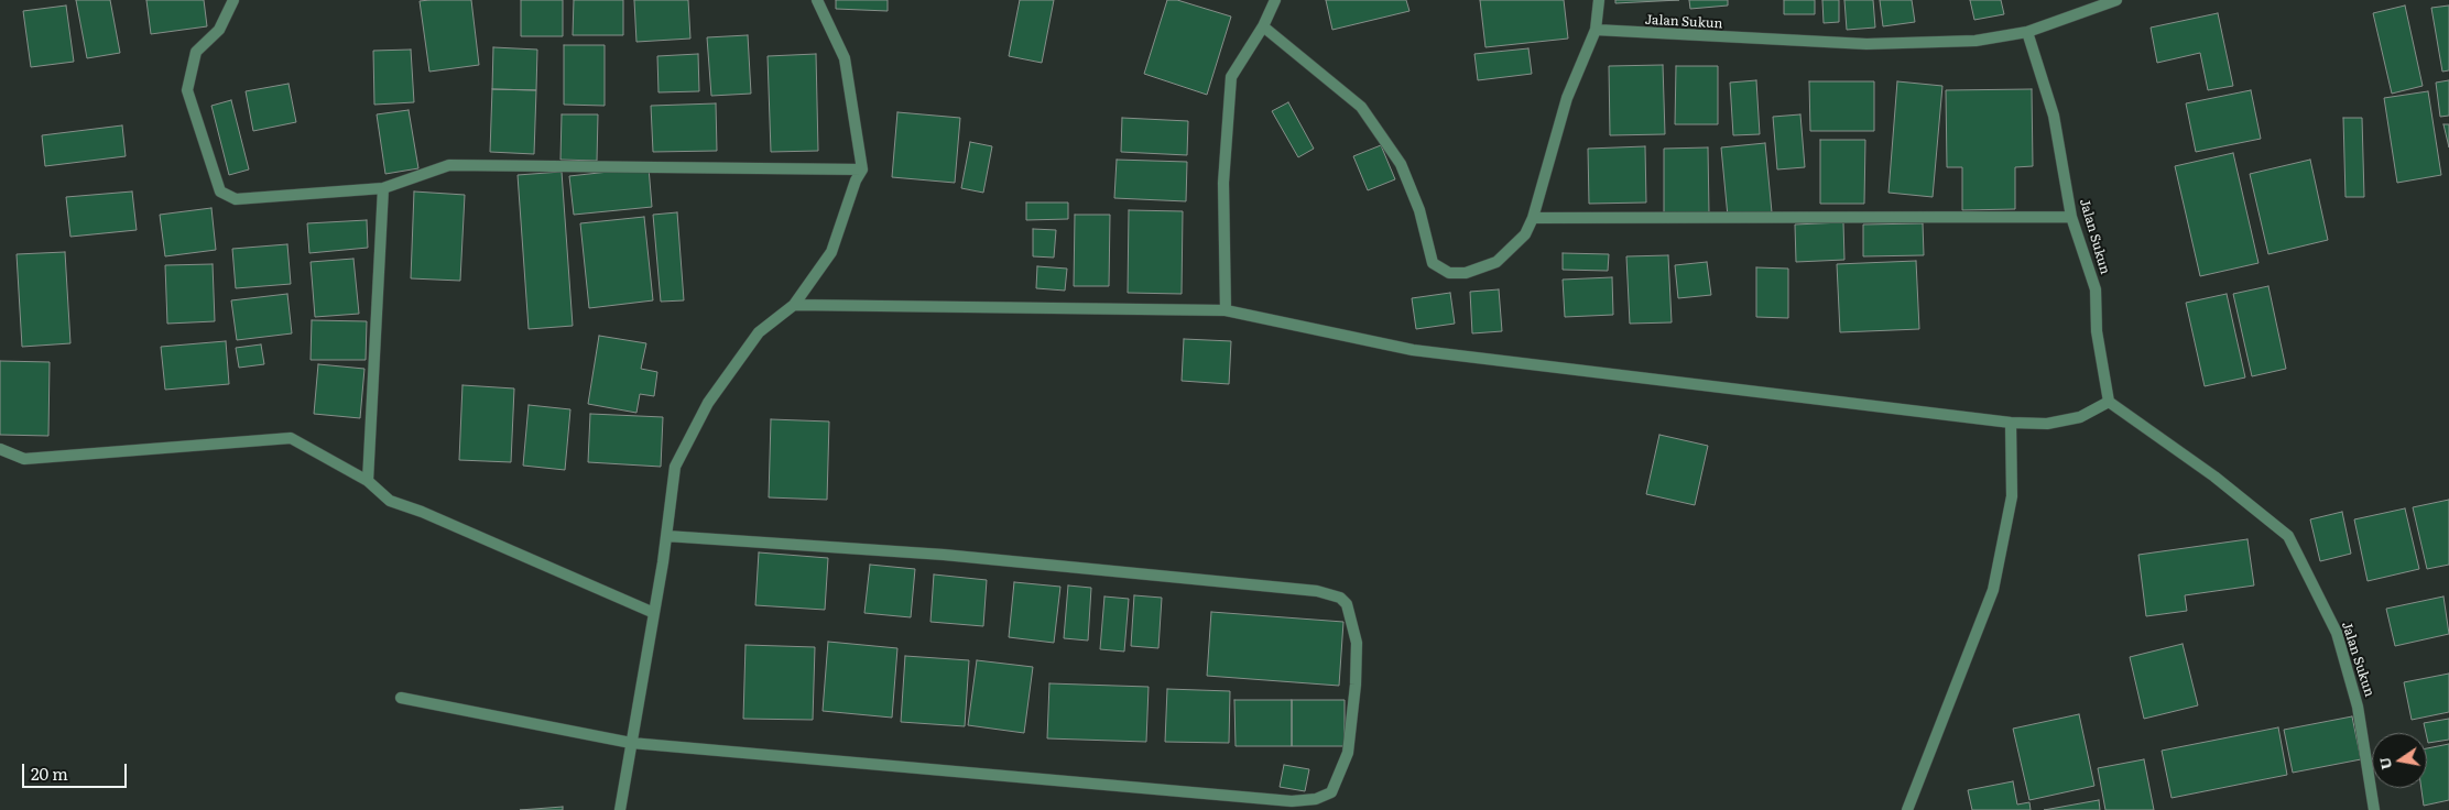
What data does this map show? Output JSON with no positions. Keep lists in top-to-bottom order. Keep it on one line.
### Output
{"streets":{"street":["Jalan Sukun"]},"scale_bar":"20 m","north":"left"}
